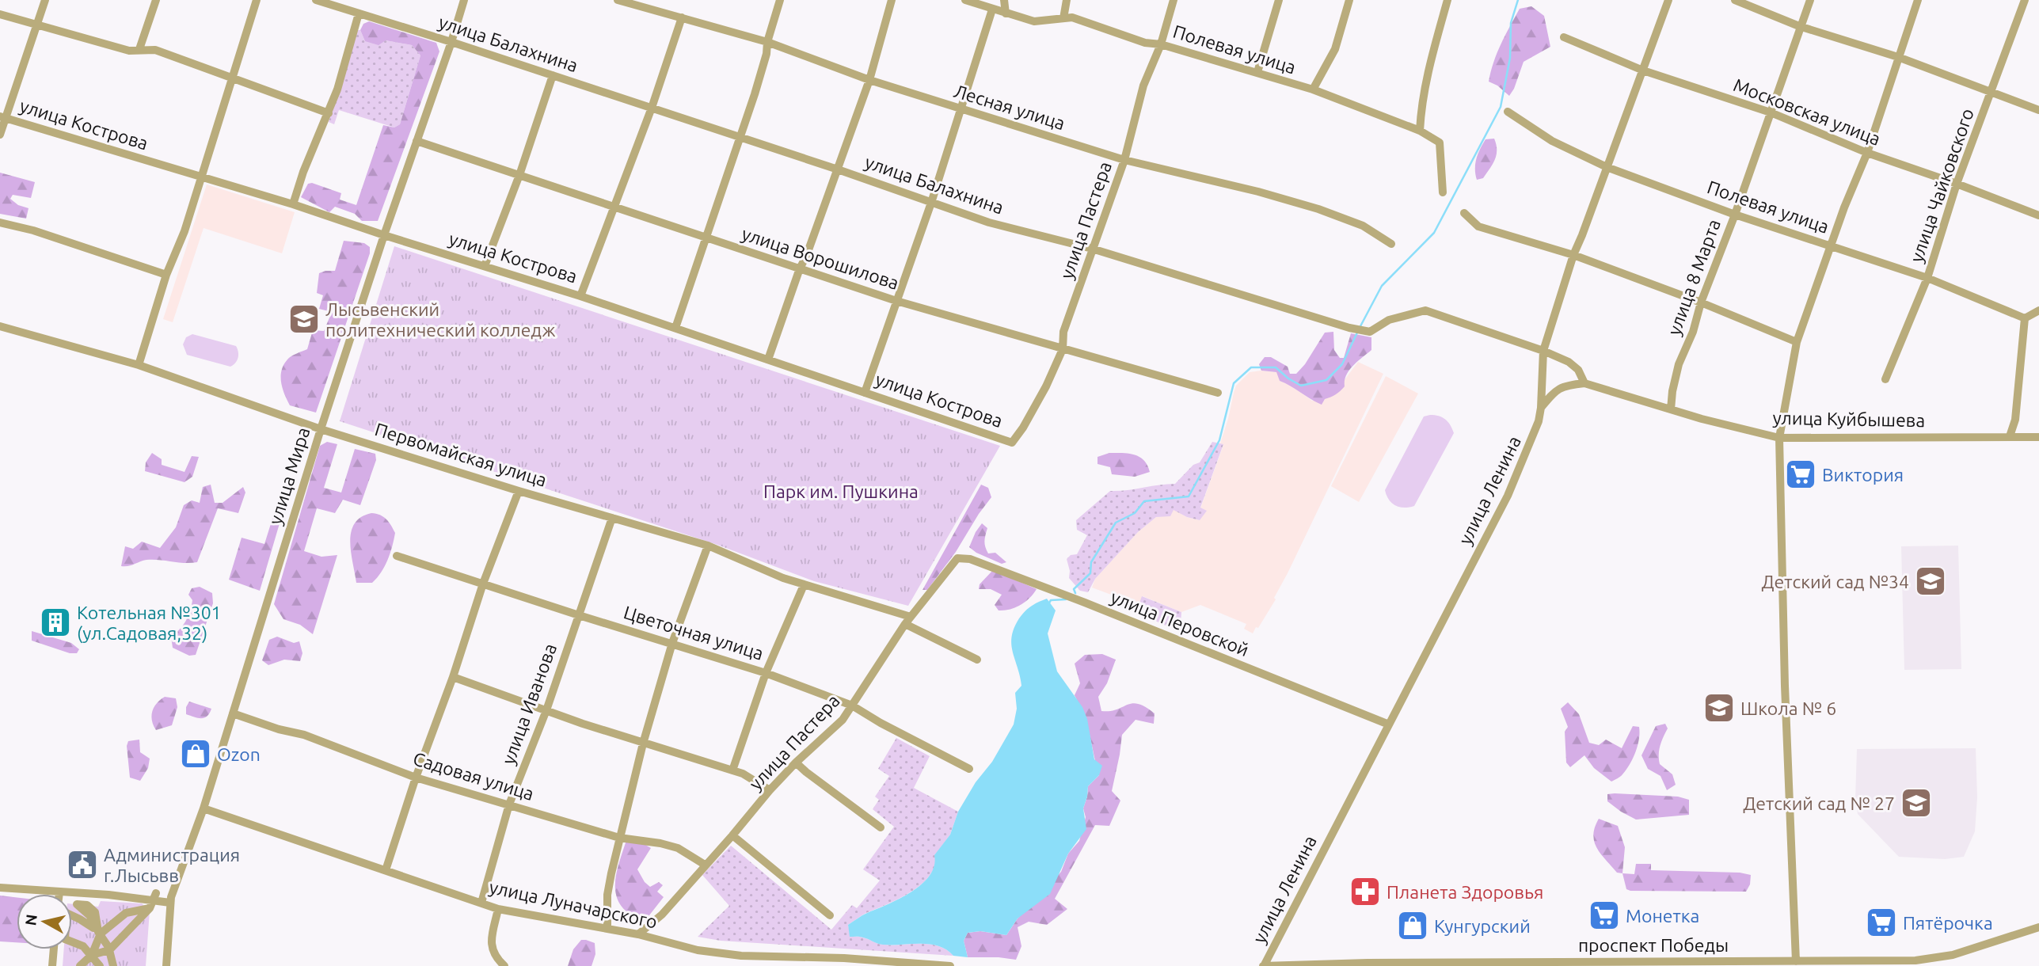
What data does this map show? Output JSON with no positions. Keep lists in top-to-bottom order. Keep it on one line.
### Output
{"streets":{"street":["улица Балахнина","Полевая улица","Лесная улица","Московская улица","улица Кострова","улица Чайковского","улица Пастера","улица Ворошилова","улица 8 Марта","улица Куйбышева","Первомайская улица","улица Мира","улица Ленина","улица Перовской","Цветочная улица","улица Иванова","Садовая улица","улица Луначарского","проспект Победы"]},"crossings":[["улица Балахнина","улица Пастера"],["улица Балахнина","улица Куйбышева"],["улица Балахнина","улица Мира"],["улица Балахнина","улица Ленина"],["Полевая улица","улица Чайковского"],["Полевая улица","улица Пастера"],["Полевая улица","улица 8 Марта"],["Полевая улица","улица Ленина"],["Лесная улица","улица Пастера"],["Московская улица","улица Чайковского"],["Московская улица","улица 8 Марта"],["Московская улица","улица Ленина"],["улица Кострова","улица Пастера"],["улица Кострова","улица Мира"],["улица Пастера","улица Ворошилова"],["улица Пастера","Первомайская улица"],["улица Пастера","улица Перовской"],["улица Пастера","Цветочная улица"],["улица Пастера","Садовая улица"],["улица Пастера","улица Луначарского"],["улица Ворошилова","улица Мира"],["улица 8 Марта","улица Куйбышева"],["Первомайская улица","улица Мира"],["Первомайская улица","улица Иванова"],["улица Мира","Садовая улица"],["улица Мира","улица Луначарского"],["улица Ленина","улица Перовской"],["улица Ленина","проспект Победы"],["Цветочная улица","улица Иванова"],["улица Иванова","Садовая улица"],["улица Иванова","улица Луначарского"]],"parks":["Парк им. Пушкина"],"places":{"school or university":["Лысьвенский политехнический колледж","Детский сад №34","Школа № 6","Детский сад № 27"],"supermarket":["Виктория","Монетка","Пятёрочка"],"building":["Котельная №301 (ул.Садовая,32)"],"shop":["Ozon","Кунгурский"],"public building":["Администрация г.Лысьвв"],"pharmacy":["Планета Здоровья"]},"north":"left"}
